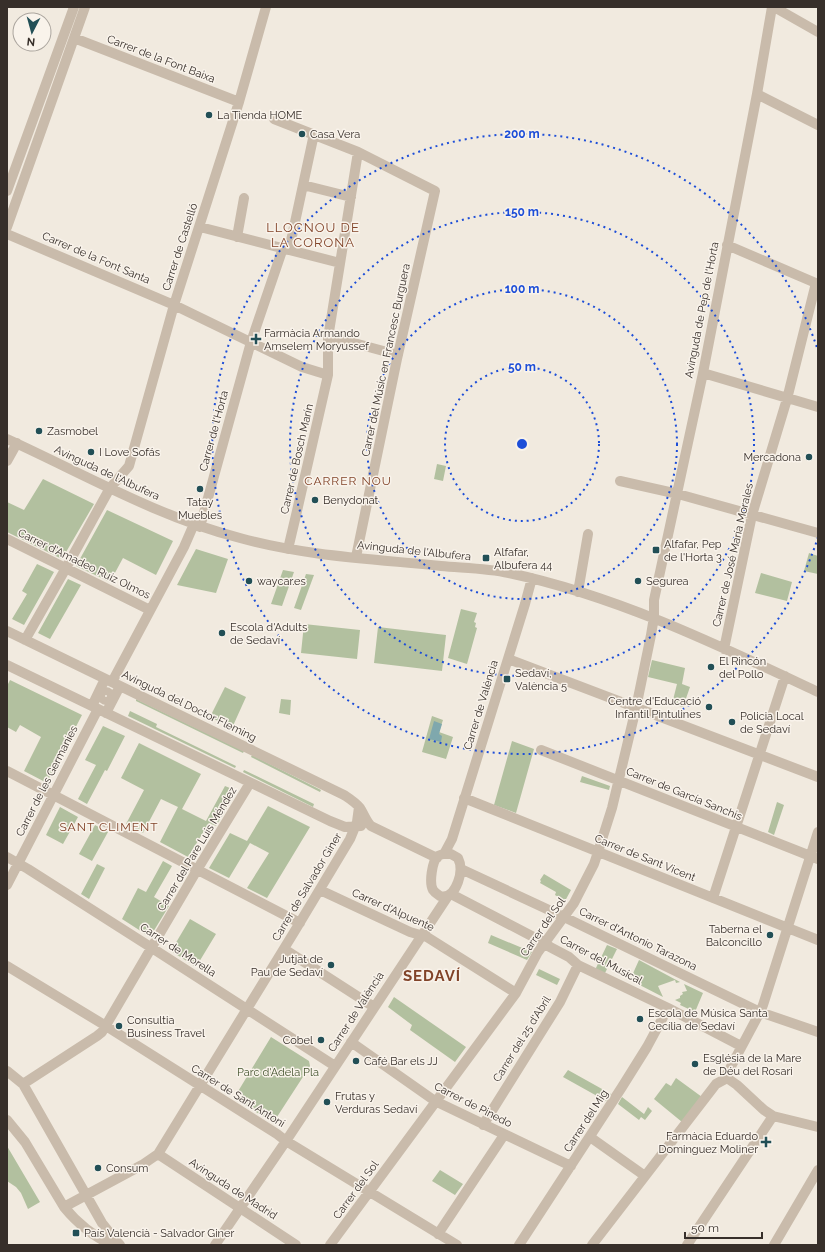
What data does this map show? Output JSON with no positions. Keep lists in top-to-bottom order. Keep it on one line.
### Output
{"streets":{"street":["Carrer de la Font Baixa","Carrer de Castelló","Carrer de la Font Santa","Avinguda de Pep de l'Horta","Carrer del Músic en Francesc Burguera","Carrer de l'Horta","Carrer de Bosch Marín","Avinguda de l'Albufera","Carrer de José María Morales","Carrer d'Amadeo Ruiz Olmos","Carrer de València","Avinguda del Doctor Fleming","Carrer de les Germanies","Carrer de García Sanchis","Carrer del Pare Luis Méndez","Carrer de Sant Vicent","Carrer de Salvador Giner","Carrer d'Alpuente","Carrer del Sol","Carrer d'Antonio Tarazona","Carrer de Morella","Carrer del Musical","Carrer del 25 d'Abril","Carrer de Sant Antoni","Carrer de Pinedo","Carrer del Mig","Avinguda de Madrid"]},"crossings":[["Carrer de la Font Baixa","Carrer de Castelló"],["Carrer de Castelló","Carrer de la Font Santa"],["Carrer de Castelló","Avinguda de l'Albufera"],["Carrer de Castelló","Carrer d'Amadeo Ruiz Olmos"],["Carrer de Castelló","Avinguda del Doctor Fleming"],["Carrer de la Font Santa","Carrer de l'Horta"],["Carrer de la Font Santa","Carrer de Bosch Marín"],["Avinguda de Pep de l'Horta","Avinguda de l'Albufera"],["Avinguda de Pep de l'Horta","Carrer del Sol"],["Carrer del Músic en Francesc Burguera","Avinguda de l'Albufera"],["Carrer de l'Horta","Avinguda de l'Albufera"],["Carrer de l'Horta","Carrer de les Germanies"],["Carrer de Bosch Marín","Avinguda de l'Albufera"],["Avinguda de l'Albufera","Carrer de José María Morales"],["Avinguda de l'Albufera","Carrer de València"],["Avinguda de l'Albufera","Carrer de les Germanies"],["Avinguda de l'Albufera","Carrer del Sol"],["Carrer d'Amadeo Ruiz Olmos","Carrer de les Germanies"],["Carrer de València","Avinguda del Doctor Fleming"],["Carrer de València","Carrer de Sant Vicent"],["Carrer de València","Carrer d'Alpuente"],["Carrer de València","Carrer d'Antonio Tarazona"],["Carrer de València","Carrer de Morella"],["Carrer de València","Carrer del Musical"],["Carrer de València","Carrer de Sant Antoni"],["Carrer de València","Carrer de Pinedo"],["Carrer de València","Avinguda de Madrid"],["Avinguda del Doctor Fleming","Carrer de les Germanies"],["Avinguda del Doctor Fleming","Carrer del Pare Luis Méndez"],["Avinguda del Doctor Fleming","Carrer de Salvador Giner"],["Avinguda del Doctor Fleming","Carrer d'Antonio Tarazona"],["Avinguda del Doctor Fleming","Carrer del Musical"],["Carrer de les Germanies","Carrer de Morella"],["Carrer de García Sanchis","Carrer del Sol"],["Carrer del Pare Luis Méndez","Carrer de Morella"],["Carrer del Pare Luis Méndez","Carrer de Sant Antoni"],["Carrer de Sant Vicent","Carrer del Sol"],["Carrer de Salvador Giner","Carrer d'Alpuente"],["Carrer de Salvador Giner","Carrer de Morella"],["Carrer de Salvador Giner","Carrer de Sant Antoni"],["Carrer de Salvador Giner","Avinguda de Madrid"],["Carrer d'Alpuente","Carrer del Sol"],["Carrer del Sol","Carrer d'Antonio Tarazona"],["Carrer del Sol","Carrer del Musical"],["Carrer del Sol","Carrer de Sant Antoni"],["Carrer del Sol","Carrer de Pinedo"],["Carrer d'Antonio Tarazona","Carrer del Musical"],["Carrer del Musical","Carrer del 25 d'Abril"],["Carrer del Musical","Carrer del Mig"],["Carrer del 25 d'Abril","Carrer de Pinedo"],["Carrer de Pinedo","Carrer del Mig"]],"districts":["LLOCNOU DE LA CORONA","CARRER NOU","SANT CLIMENT","SEDAVÍ"],"parks":["Parc d'Adela Pla"],"places":{"other":["La Tienda HOME","Casa Vera","Zasmobel","I Love Sofás","Mercadona","Tatay Muebles","Benydonat","waycar.es","Segurea","Escola d'Adults de Sedaví","El Rincón del Pollo","Centre d'Educació Infantil Pintulines","Policia Local de Sedaví","Taberna el Balconcillo","Jutjat de Pau de Sedaví","Escola de Música Santa Cecília de Sedaví","Consultia Business Travel","Cobel","Café Bar els JJ","Església de la Mare de Déu del Rosari","Frutas y Verduras Sedaví","Consum"],"health":["Farmàcia Armando Amselem Moryussef","Farmàcia Eduardo Dominguez Moliner"],"transit":["Alfafar, Pep de l'Horta 3","Alfafar, Albufera 44","Sedaví, València 5","País Valencià - Salvador Giner"]},"scale_bar":"50 m","north":"bottom","rings":["200 m","150 m","100 m","50 m"]}
